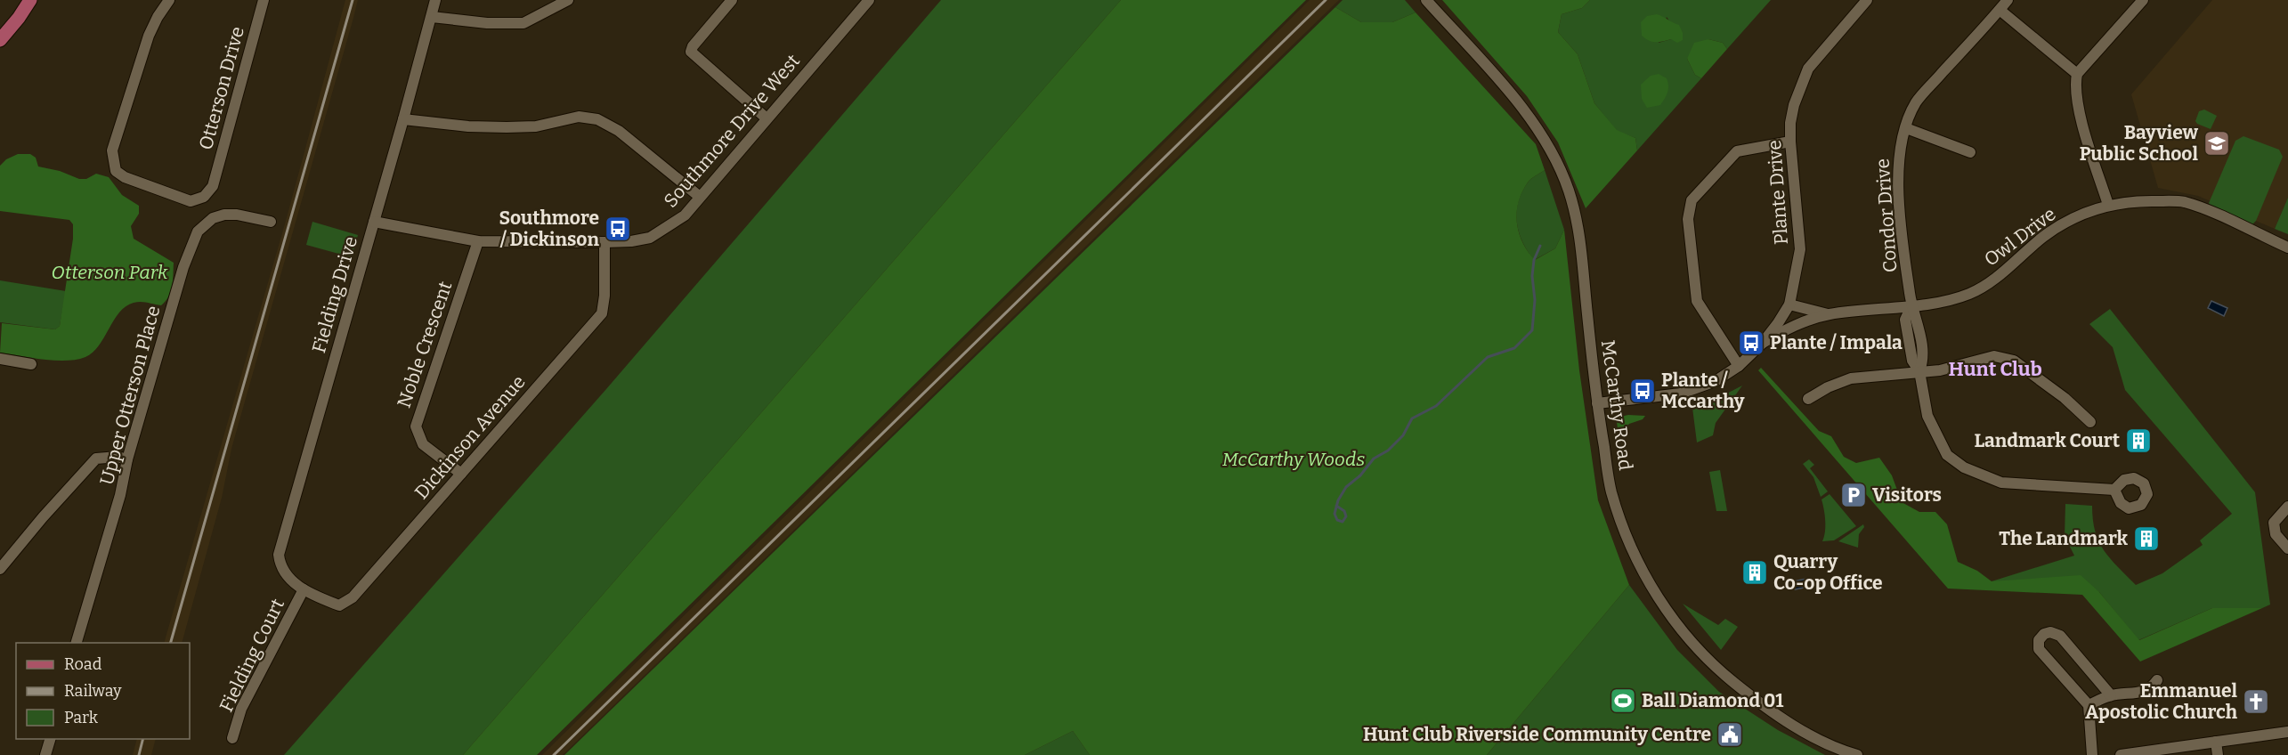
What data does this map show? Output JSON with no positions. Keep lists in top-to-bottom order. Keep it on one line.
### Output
{"streets":{"street":["Otterson Drive","Southmore Drive West","Plante Drive","Condor Drive","Owl Drive","Fielding Drive","Noble Crescent","Upper Otterson Place","McCarthy Road","Dickinson Avenue","Fielding Court"]},"crossings":[["Southmore Drive West","Fielding Drive"],["Southmore Drive West","Noble Crescent"],["Southmore Drive West","Dickinson Avenue"],["Plante Drive","Owl Drive"],["Plante Drive","McCarthy Road"],["Condor Drive","Owl Drive"],["Fielding Drive","Dickinson Avenue"],["Fielding Drive","Fielding Court"],["Noble Crescent","Dickinson Avenue"],["Dickinson Avenue","Fielding Court"]],"districts":["Hunt Club"],"parks":["Otterson Park","McCarthy Woods"],"places":{"school or university":["Bayview Public School"],"bus stop":["Southmore / Dickinson","Plante / Impala","Plante / Mccarthy"],"building":["Landmark Court","The Landmark","Quarry Co-op Office"],"parking":["Visitors"],"sports":["Ball Diamond 01"],"church":["Emmanuel Apostolic Church"],"public building":["Hunt Club Riverside Community Centre"]},"legend":["Road","Railway","Park"]}
